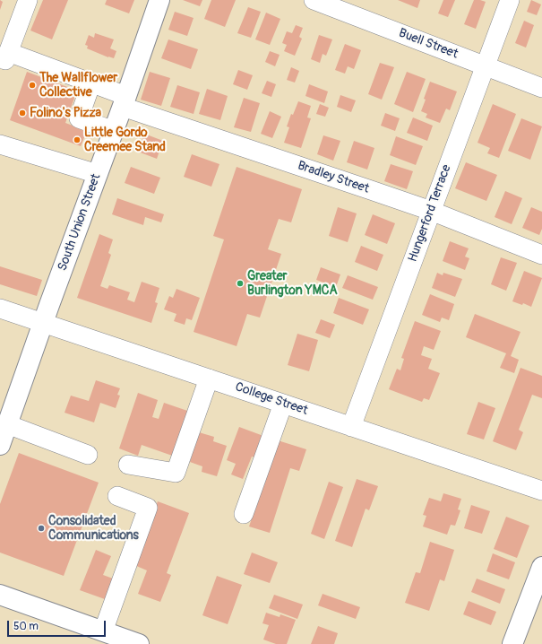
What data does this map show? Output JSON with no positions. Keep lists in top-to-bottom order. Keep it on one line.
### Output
{"streets":{"main road":["South Union Street"],"street":["Buell Street","Bradley Street","Hungerford Terrace","College Street"]},"crossings":[["Buell Street","Hungerford Terrace"],["Bradley Street","Hungerford Terrace"],["Bradley Street","South Union Street"],["Hungerford Terrace","College Street"],["South Union Street","College Street"]],"places":["The Wallflower Collective","Folino's Pizza","Little Gordo Creemee Stand","Greater Burlington YMCA","Consolidated Communications"],"scale_bar":"50 m"}
